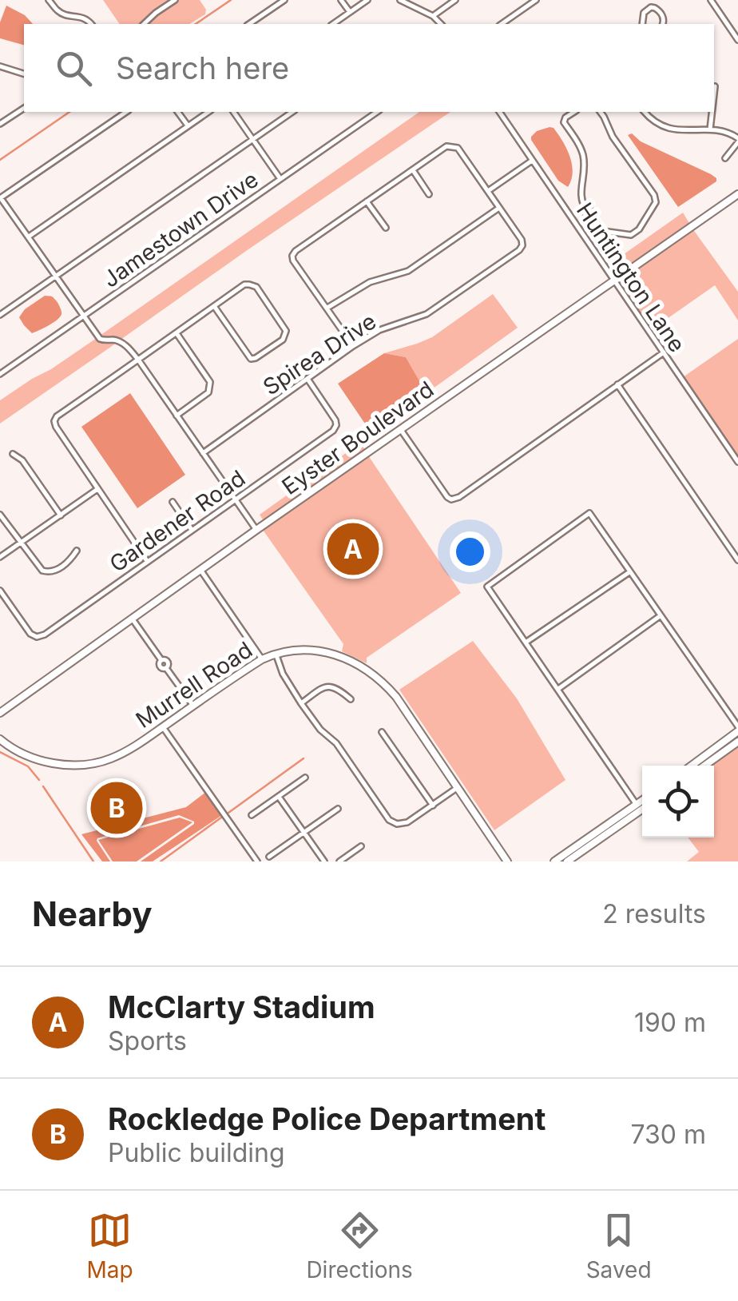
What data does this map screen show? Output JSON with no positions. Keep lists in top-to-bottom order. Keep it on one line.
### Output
{"streets":{"street":["Jamestown Drive","Huntington Lane","Spirea Drive","Eyster Boulevard","Gardener Road","Murrell Road"]},"crossings":[["Huntington Lane","Eyster Boulevard"],["Spirea Drive","Gardener Road"]],"page":{"search":"Search here","pins":["A","B"],"heading":["Nearby","2 results"],"list":[{"mark":"A","name":"McClarty Stadium","note":"Sports","value":"190 m"},{"mark":"B","name":"Rockledge Police Department","note":"Public building","value":"730 m"}],"nav":["Map","Directions","Saved"]}}
